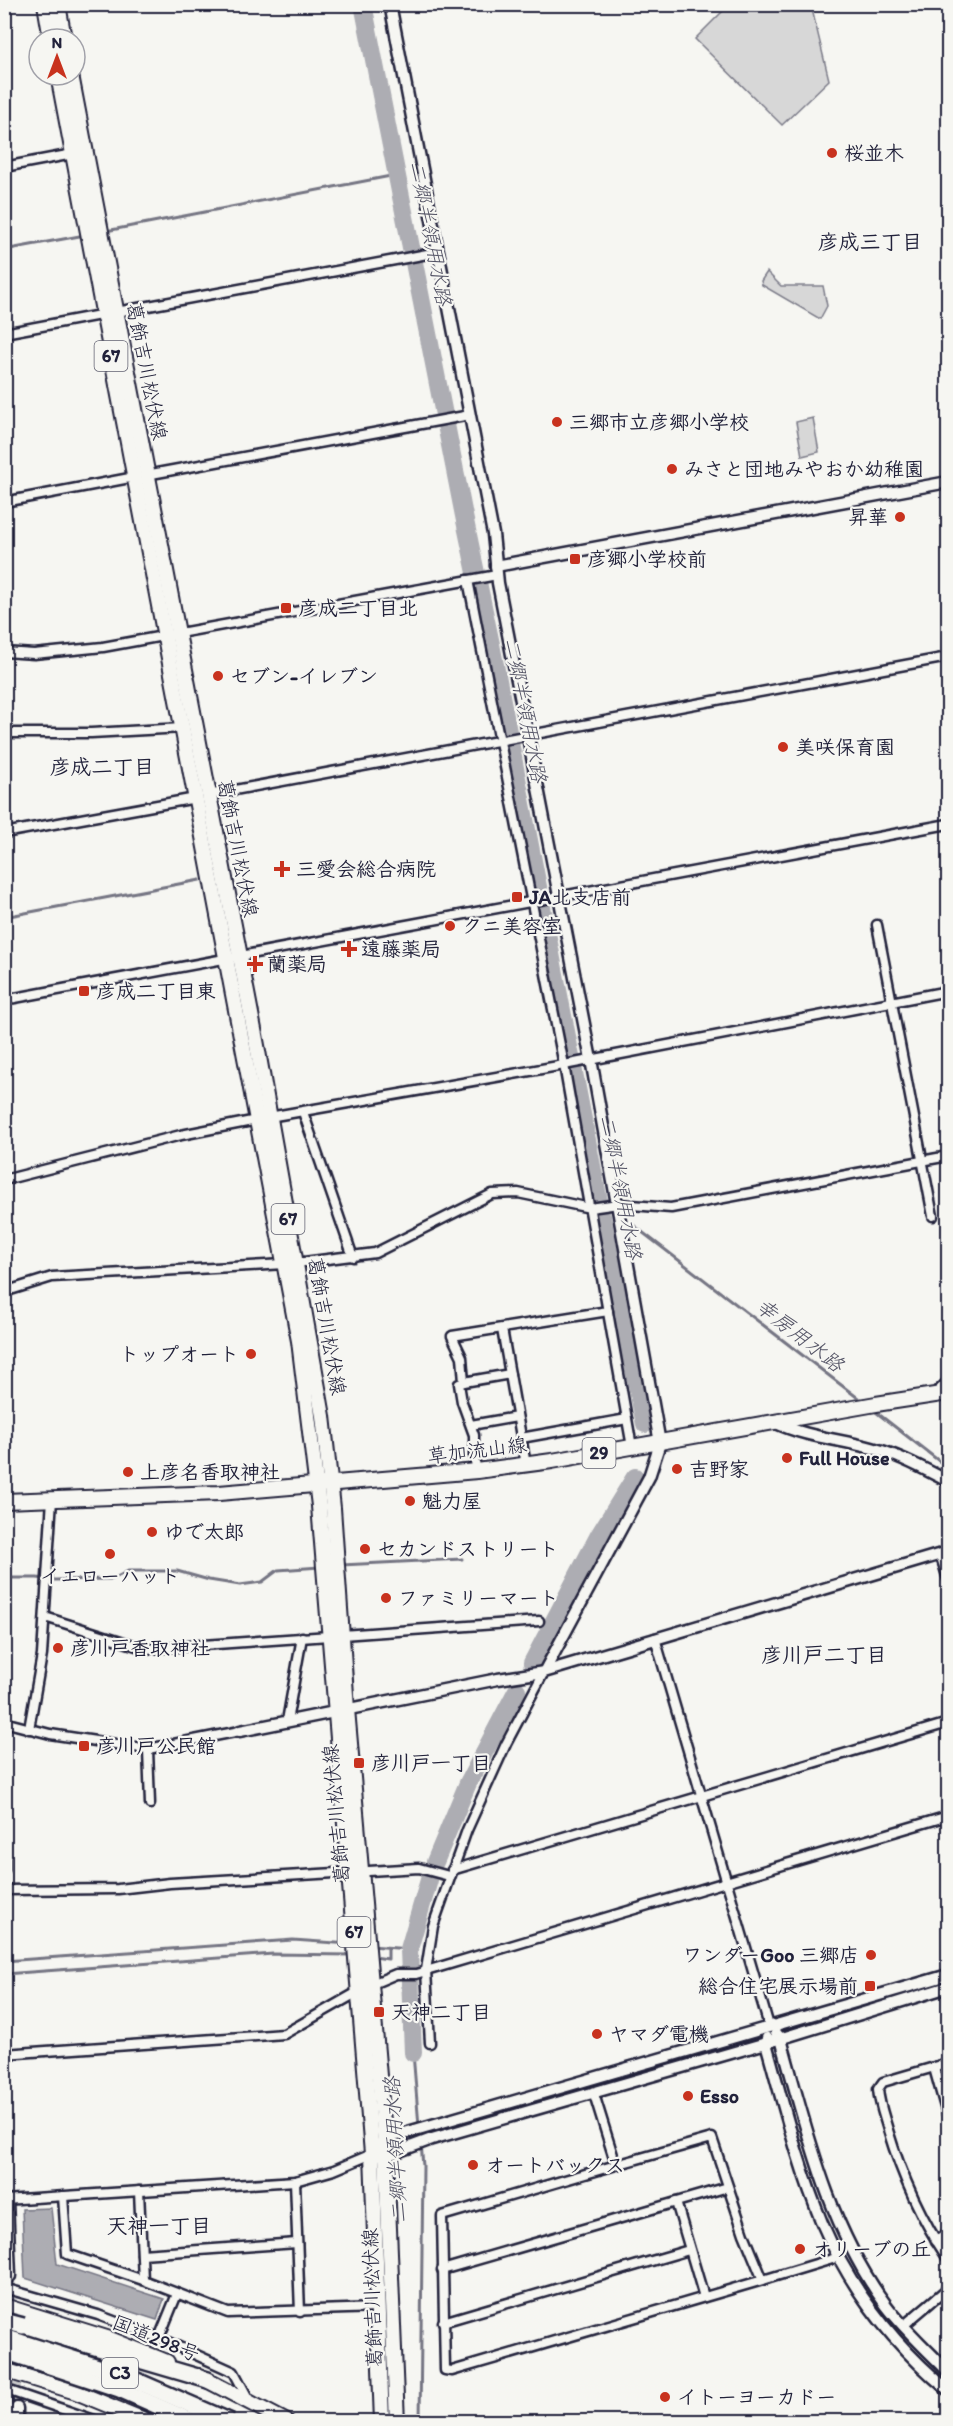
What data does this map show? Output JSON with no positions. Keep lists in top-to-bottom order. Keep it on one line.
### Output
{"streets":{"highway":["C3"],"main road":["67","葛飾吉川松伏線","草加流山線","29","国道298号"]},"crossings":[["葛飾吉川松伏線","草加流山線"]],"districts":["彦成三丁目","彦成二丁目","彦川戸二丁目","天神一丁目"],"water":["二郷半領用水路","幸房用水路"],"places":{"other":["桜並木","三郷市立彦郷小学校","みさと団地みやおか幼稚園","昇華","セブン-イレブン","美咲保育園","クニ美容室","トップオート","Full House","吉野家","上彦名香取神社","魁力屋","ゆで太郎","セカンドストリート","イエローハット","ファミリーマート","彦川戸香取神社","ワンダーGoo 三郷店","ヤマダ電機","Esso","オートバックス","オリーブの丘","イトーヨーカドー"],"transit":["彦郷小学校前","彦成二丁目北","JA北支店前","彦成二丁目東","彦川戸公民館","彦川戸一丁目","総合住宅展示場前","天神二丁目"],"health":["三愛会総合病院","遠藤薬局","蘭薬局"]},"north":"top"}
